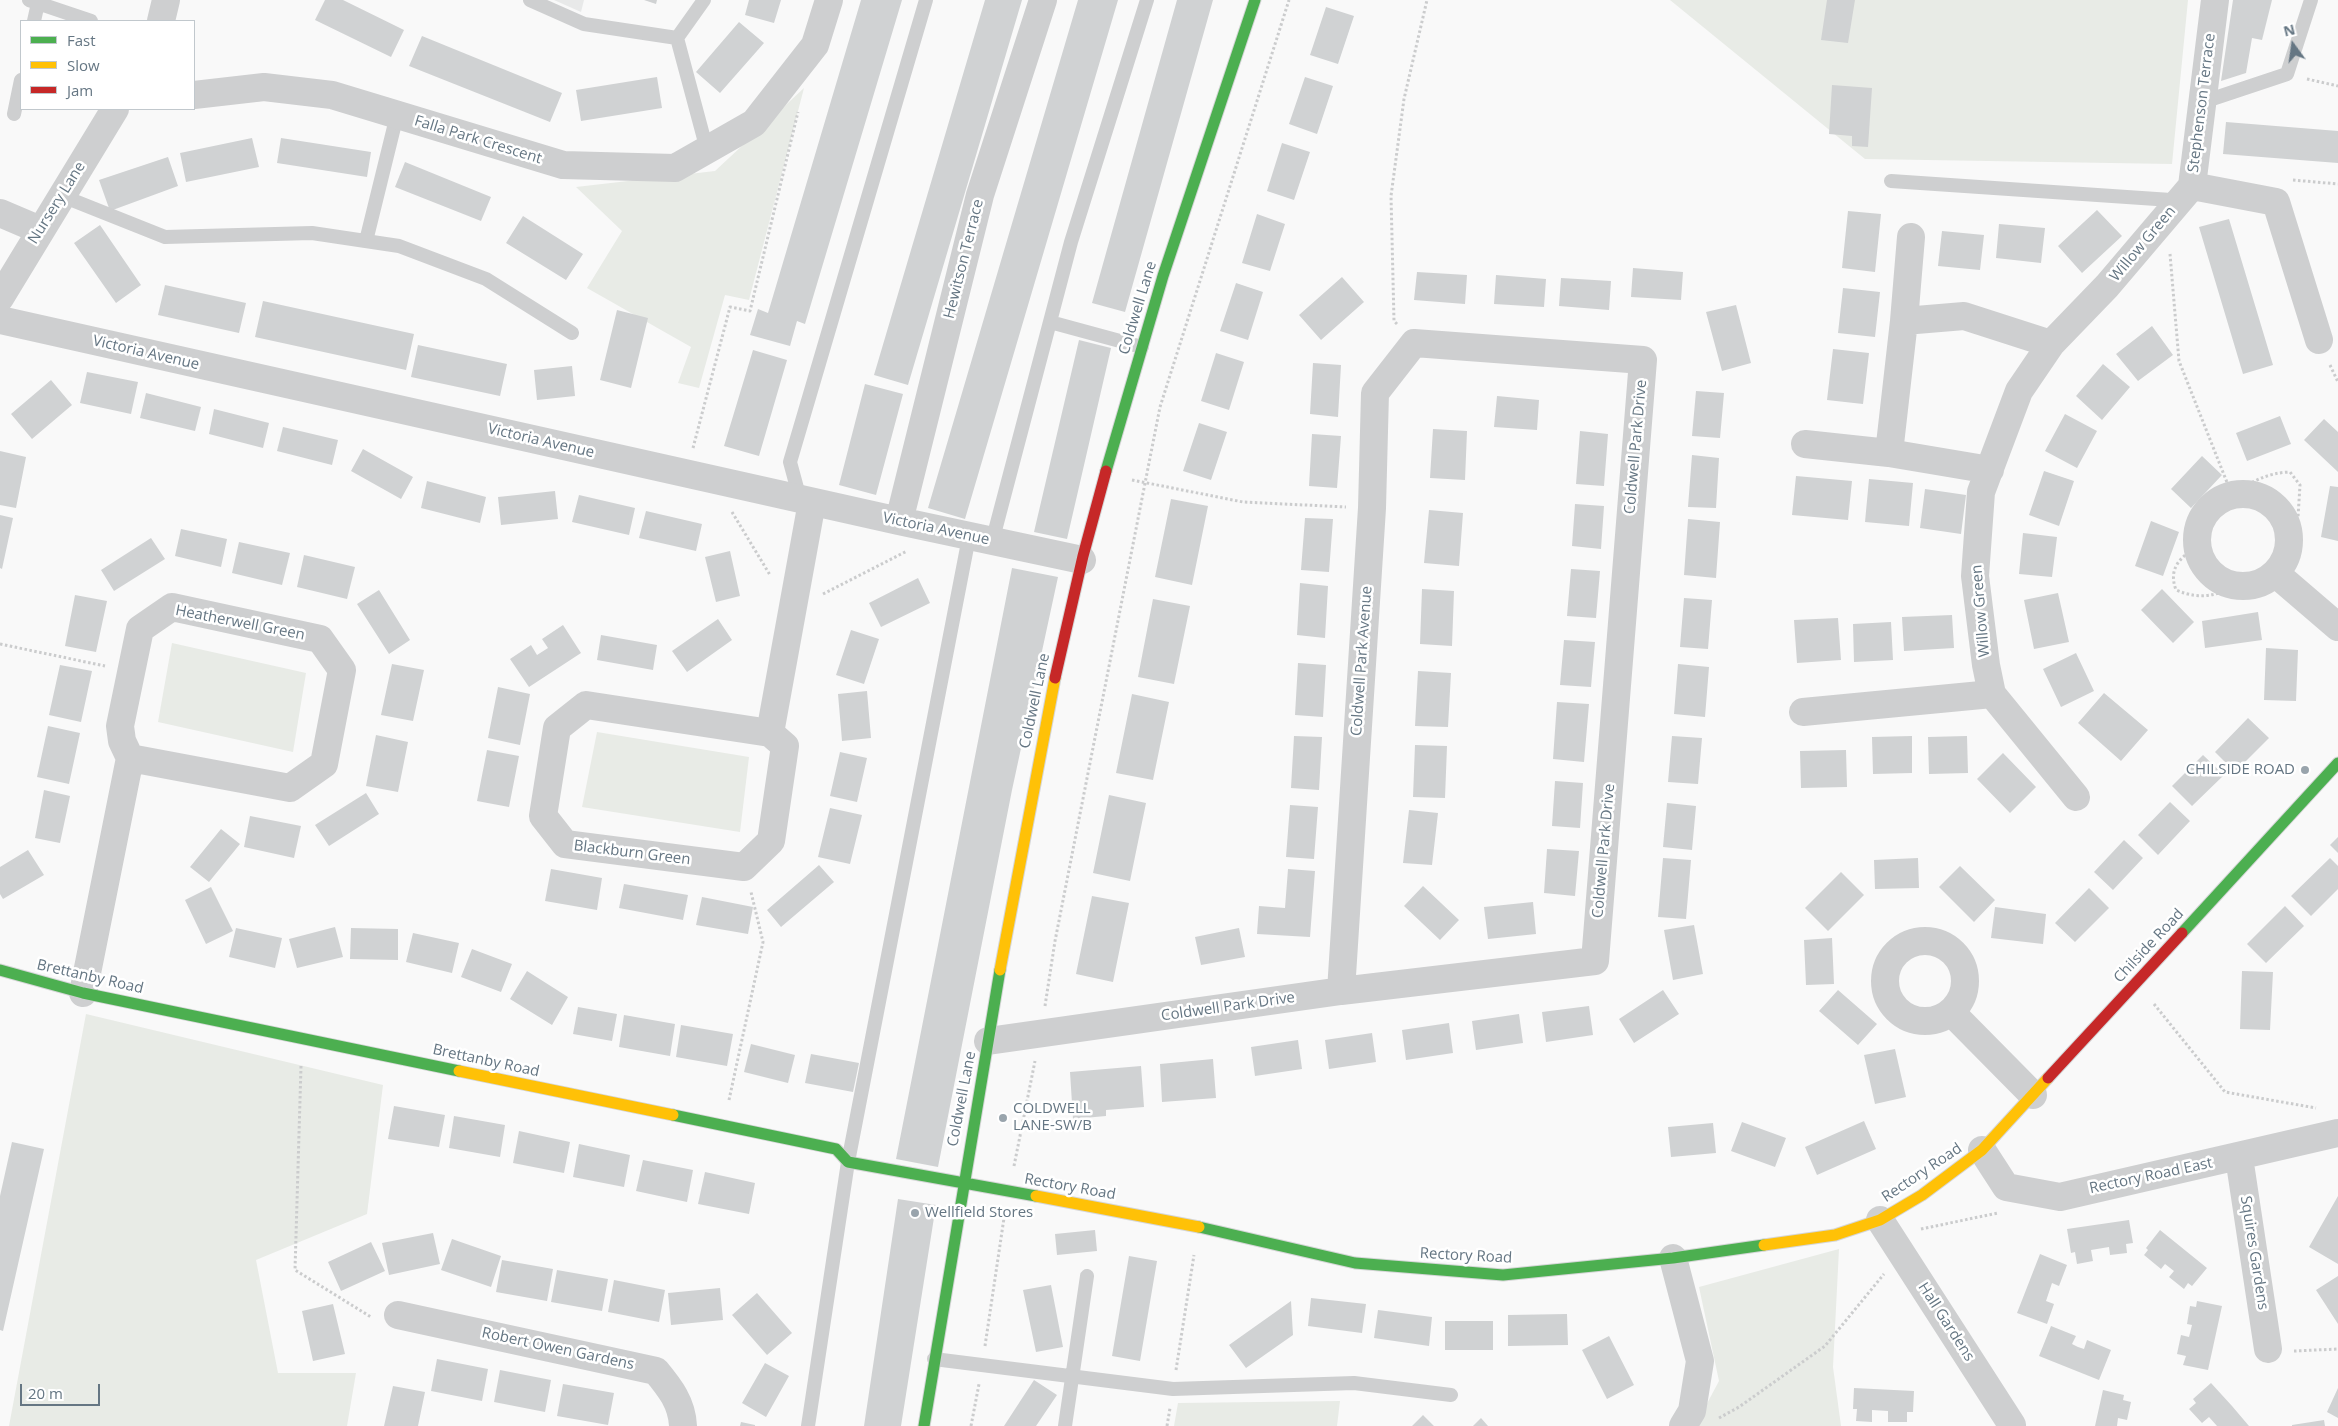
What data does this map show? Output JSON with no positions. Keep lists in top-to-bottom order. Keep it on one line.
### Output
{"streets":{"street":["Stephenson Terrace","Falla Park Crescent","Nursery Lane","Willow Green","Hewitson Terrace","Coldwell Lane","Victoria Avenue","Coldwell Park Drive","Heatherwell Green","Coldwell Park Avenue","Blackburn Green","Chilside Road","Brettanby Road","Rectory Road","Rectory Road East","Squires Gardens","Hall Gardens","Robert Owen Gardens"]},"crossings":[["Stephenson Terrace","Willow Green"],["Hewitson Terrace","Victoria Avenue"],["Coldwell Lane","Victoria Avenue"],["Coldwell Lane","Coldwell Park Drive"],["Coldwell Lane","Brettanby Road"],["Coldwell Lane","Rectory Road"],["Coldwell Park Drive","Coldwell Park Avenue"],["Chilside Road","Rectory Road"],["Chilside Road","Rectory Road East"],["Brettanby Road","Rectory Road"],["Rectory Road","Rectory Road East"],["Rectory Road","Hall Gardens"],["Rectory Road East","Squires Gardens"]],"places":["CHILSIDE ROAD","COLDWELL LANE-SW/B","Wellfield Stores"],"legend":["Fast","Slow","Jam"],"scale_bar":"20 m","north":"top"}
